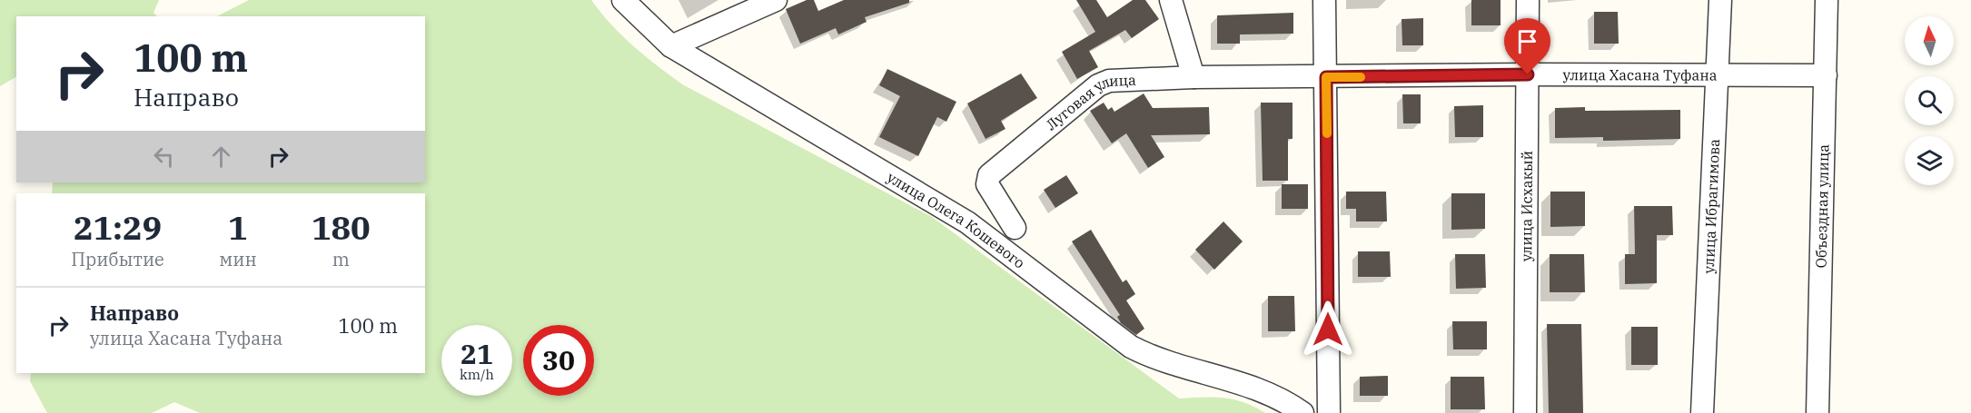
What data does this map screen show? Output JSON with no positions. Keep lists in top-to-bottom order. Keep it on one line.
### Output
{"streets":{"street":["улица Хасана Туфана","Луговая улица","улица Исхакый","улица Ибрагимова","Объездная улица","улица Олега Кошевого"]},"crossings":[["улица Хасана Туфана","Луговая улица"],["улица Хасана Туфана","улица Исхакый"],["улица Хасана Туфана","улица Ибрагимова"],["улица Хасана Туфана","Объездная улица"]],"north":"top","page":{"turn":["100 m","Направо"],"eta":["21:29","Прибытие","1","мин","180","m"],"list":[{"name":"Направо","note":"улица Хасана Туфана","value":"100 m"}],"speed":"21 km/h","limit":"30"}}
